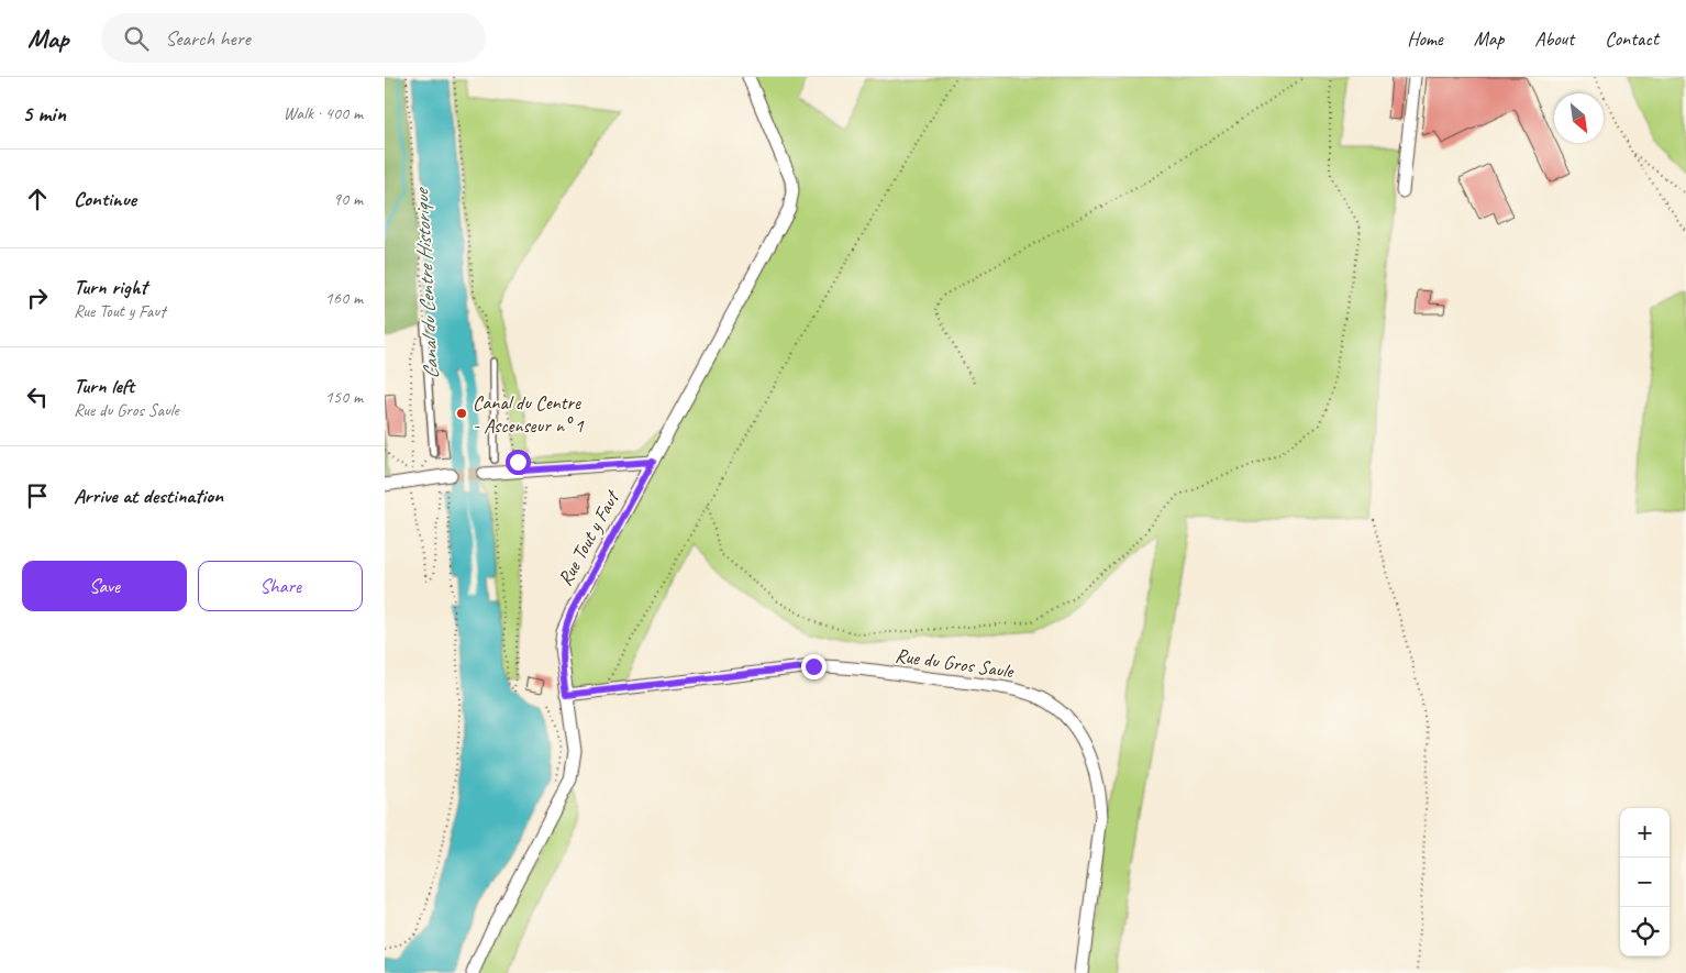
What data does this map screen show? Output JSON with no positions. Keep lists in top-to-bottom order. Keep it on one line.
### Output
{"streets":{"street":["Rue Tout y Faut","Rue du Gros Saule"]},"crossings":[["Rue Tout y Faut","Rue du Gros Saule"]],"water":["Canal du Centre Historique"],"places":["Canal du Centre - Ascenseur n° 1"],"north":"bottom right","page":{"header":"Map","search":"Search here","nav":["Home","Map","About","Contact"],"heading":["5 min","Walk · 400 m"],"list":[["Continue","90 m"],["Turn right","Rue Tout y Faut","160 m"],["Turn left","Rue du Gros Saule","150 m"],"Arrive at destination"],"buttons":["Save","Share"],"map_buttons":["+","−"]}}
